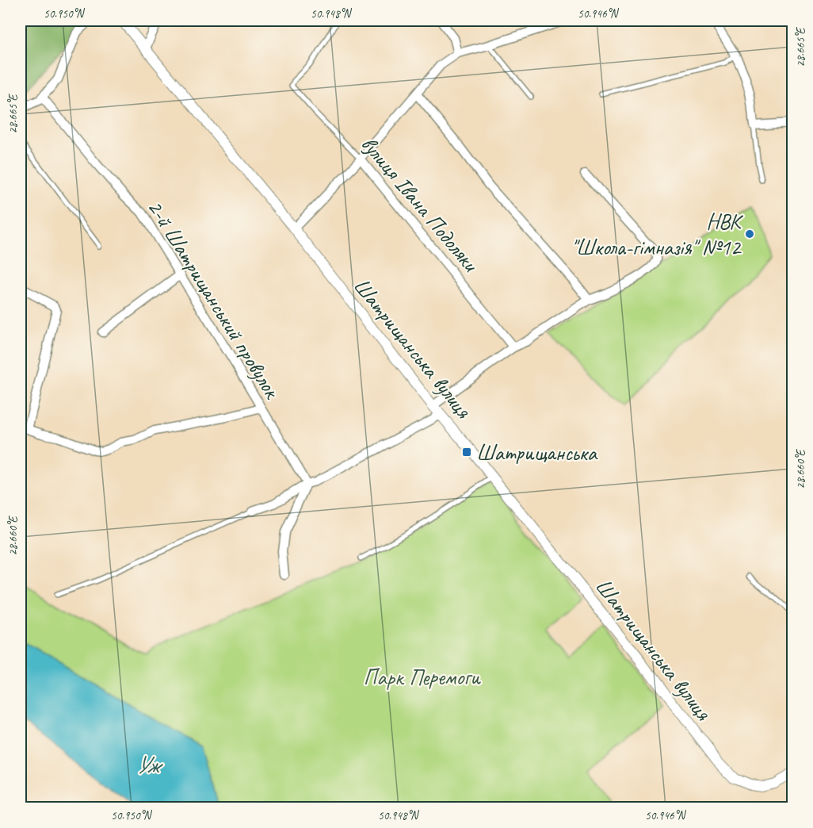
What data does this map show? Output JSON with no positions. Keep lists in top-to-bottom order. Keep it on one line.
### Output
{"streets":{"street":["вулиця Івана Подоляки","2-й Шатрищанський провулок","Шатрищанська вулиця"]},"water":["Уж"],"parks":["Парк Перемоги"],"places":{"other":["НВК \"Школа-гімназія\" №12"],"transit":["Шатрищанська"]},"coordinates":["50.950°N","50.948°N","50.946°N","28.665°E","28.660°E"]}
